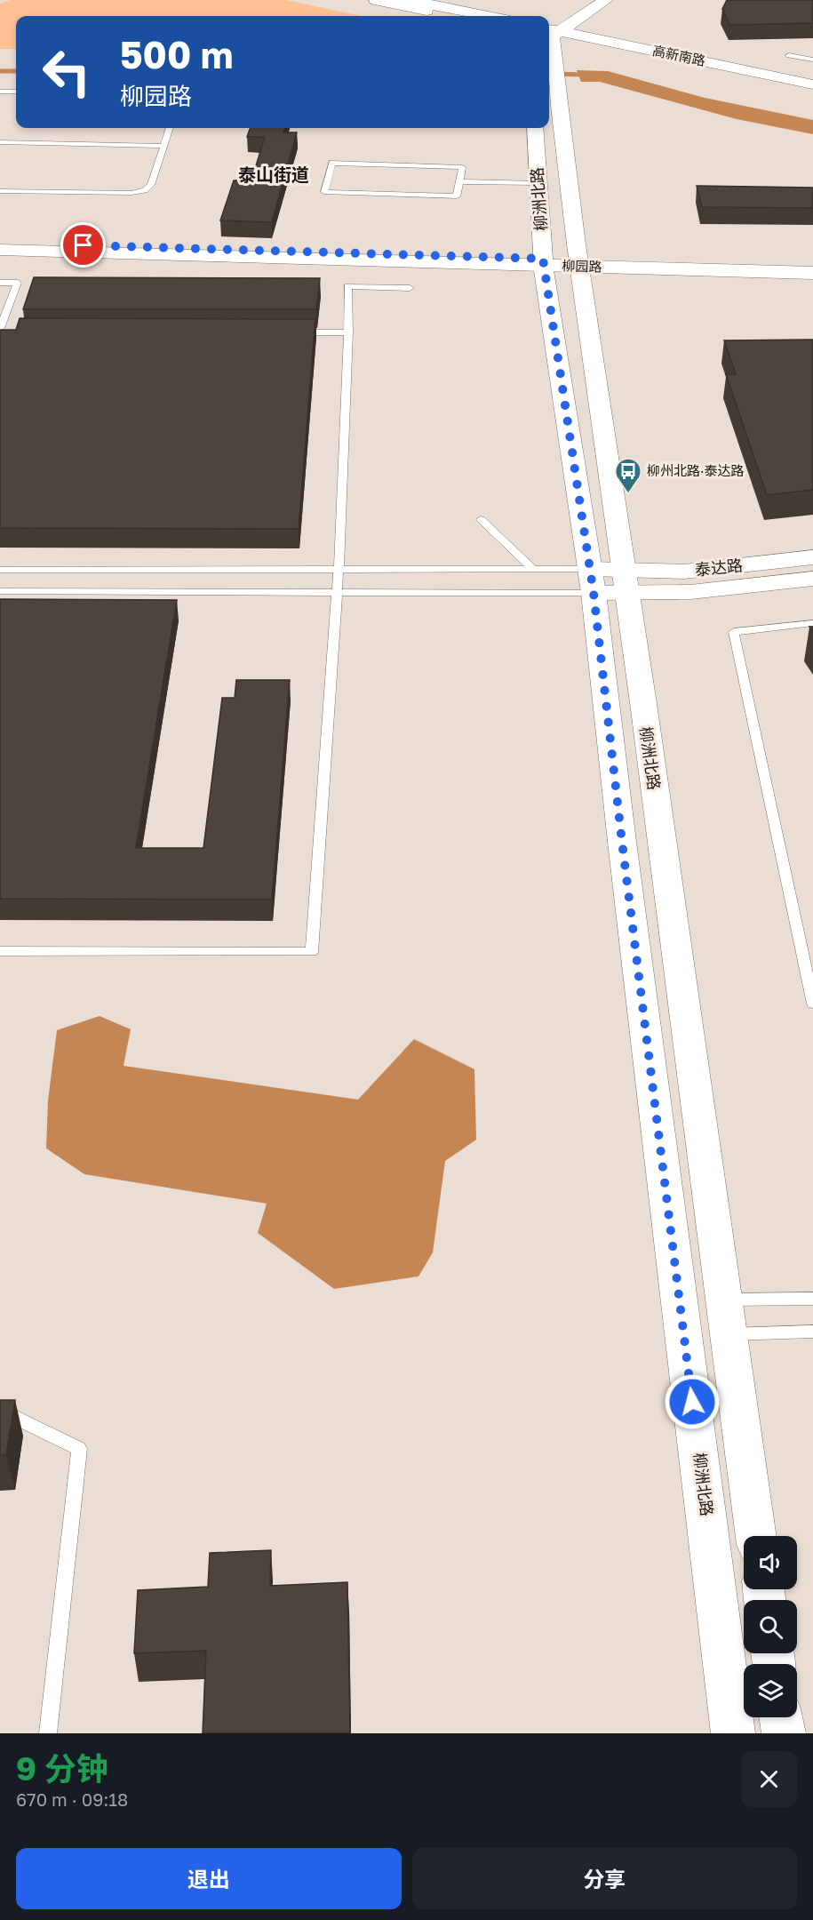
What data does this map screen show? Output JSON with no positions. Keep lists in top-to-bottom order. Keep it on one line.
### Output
{"streets":{"main road":["高新南路","柳洲北路","柳园路","泰达路"]},"crossings":[["柳洲北路","柳园路"],["柳洲北路","泰达路"]],"districts":["泰山街道"],"places":{"bus stop":["柳州北路·泰达路"]},"page":{"turn":["500 m","柳园路"],"heading":["9 分钟","670 m · 09:18"],"buttons":["退出","分享"]}}
